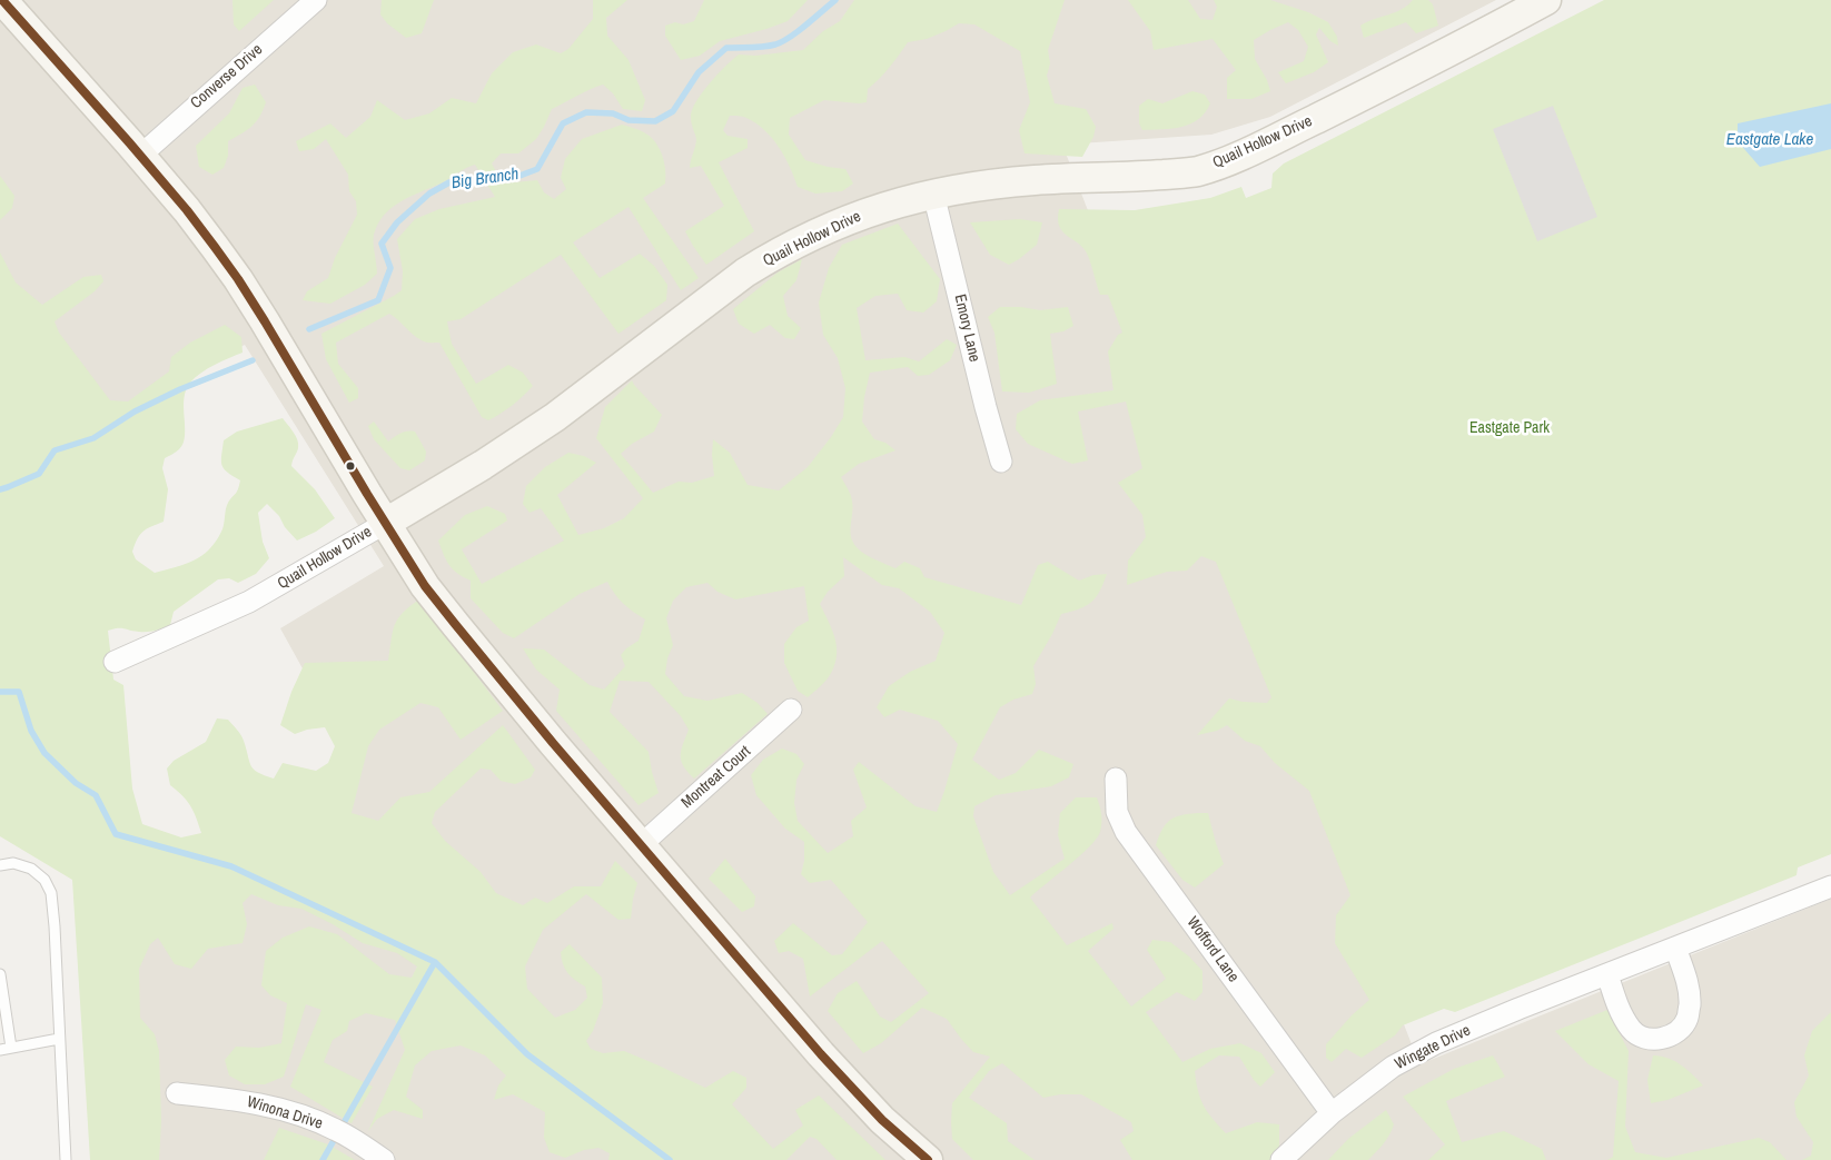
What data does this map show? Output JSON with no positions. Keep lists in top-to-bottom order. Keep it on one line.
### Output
{"streets":{"street":["Converse Drive","Quail Hollow Drive","Emory Lane","Montreat Court","Wofford Lane","Wingate Drive","Winona Drive"]},"crossings":[["Quail Hollow Drive","Emory Lane"],["Wofford Lane","Wingate Drive"]],"water":["Eastgate Lake","Big Branch"],"parks":["Eastgate Park"]}
